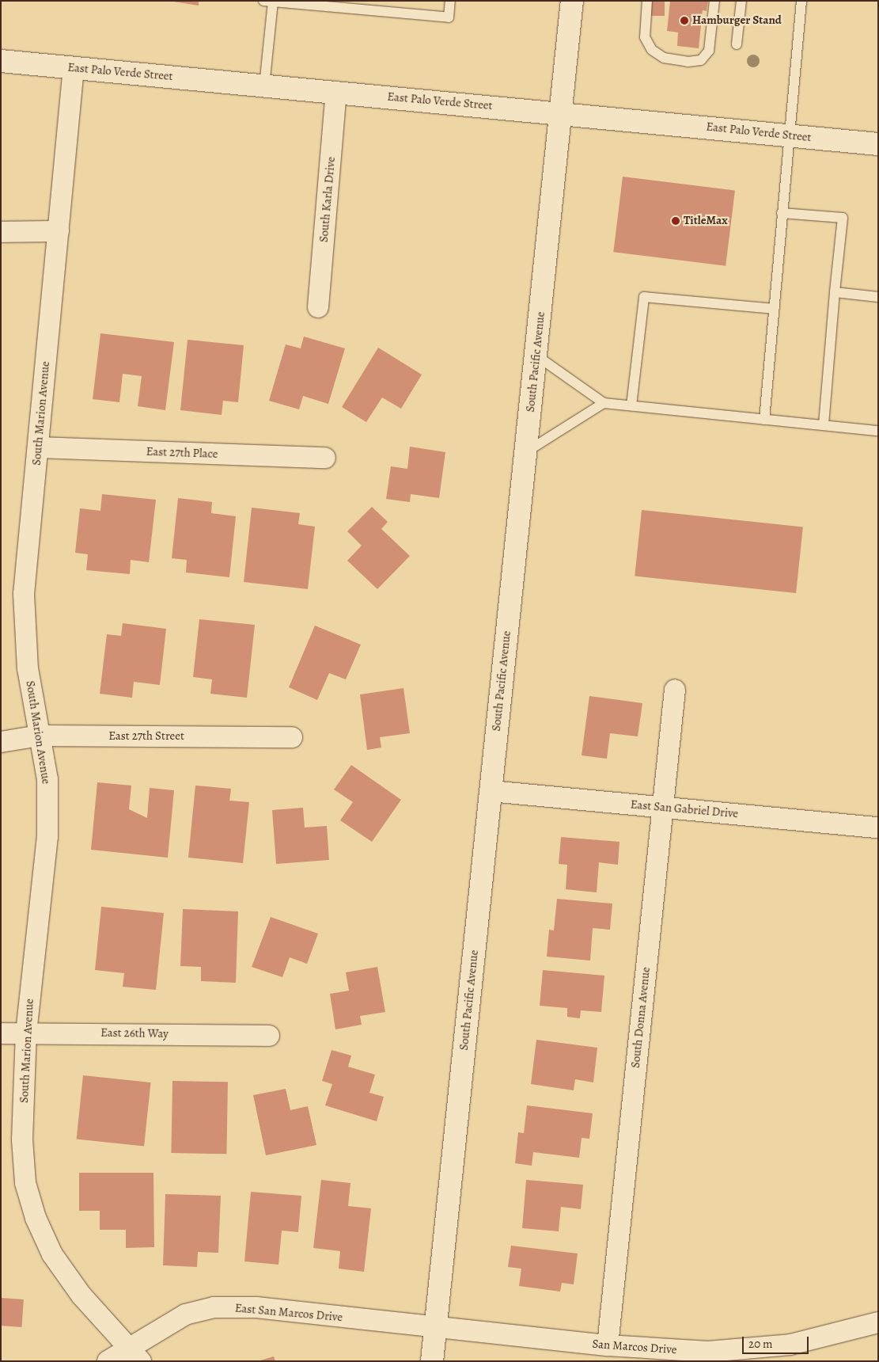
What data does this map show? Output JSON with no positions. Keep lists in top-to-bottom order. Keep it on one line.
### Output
{"streets":{"main road":["East Palo Verde Street","South Pacific Avenue"],"street":["South Karla Drive","South Marion Avenue","East 27th Place","East 27th Street","East San Gabriel Drive","South Donna Avenue","East 26th Way","East San Marcos Drive","San Marcos Drive"]},"crossings":[["East Palo Verde Street","South Karla Drive"],["East Palo Verde Street","South Pacific Avenue"],["East Palo Verde Street","South Marion Avenue"],["South Pacific Avenue","East San Gabriel Drive"],["South Pacific Avenue","East San Marcos Drive"],["South Pacific Avenue","San Marcos Drive"],["South Marion Avenue","East 27th Place"],["South Marion Avenue","East 27th Street"],["South Marion Avenue","East 26th Way"],["South Marion Avenue","East San Marcos Drive"],["East San Gabriel Drive","South Donna Avenue"],["South Donna Avenue","San Marcos Drive"],["East San Marcos Drive","San Marcos Drive"]],"places":["Hamburger Stand","TitleMax"],"scale_bar":"20 m"}
